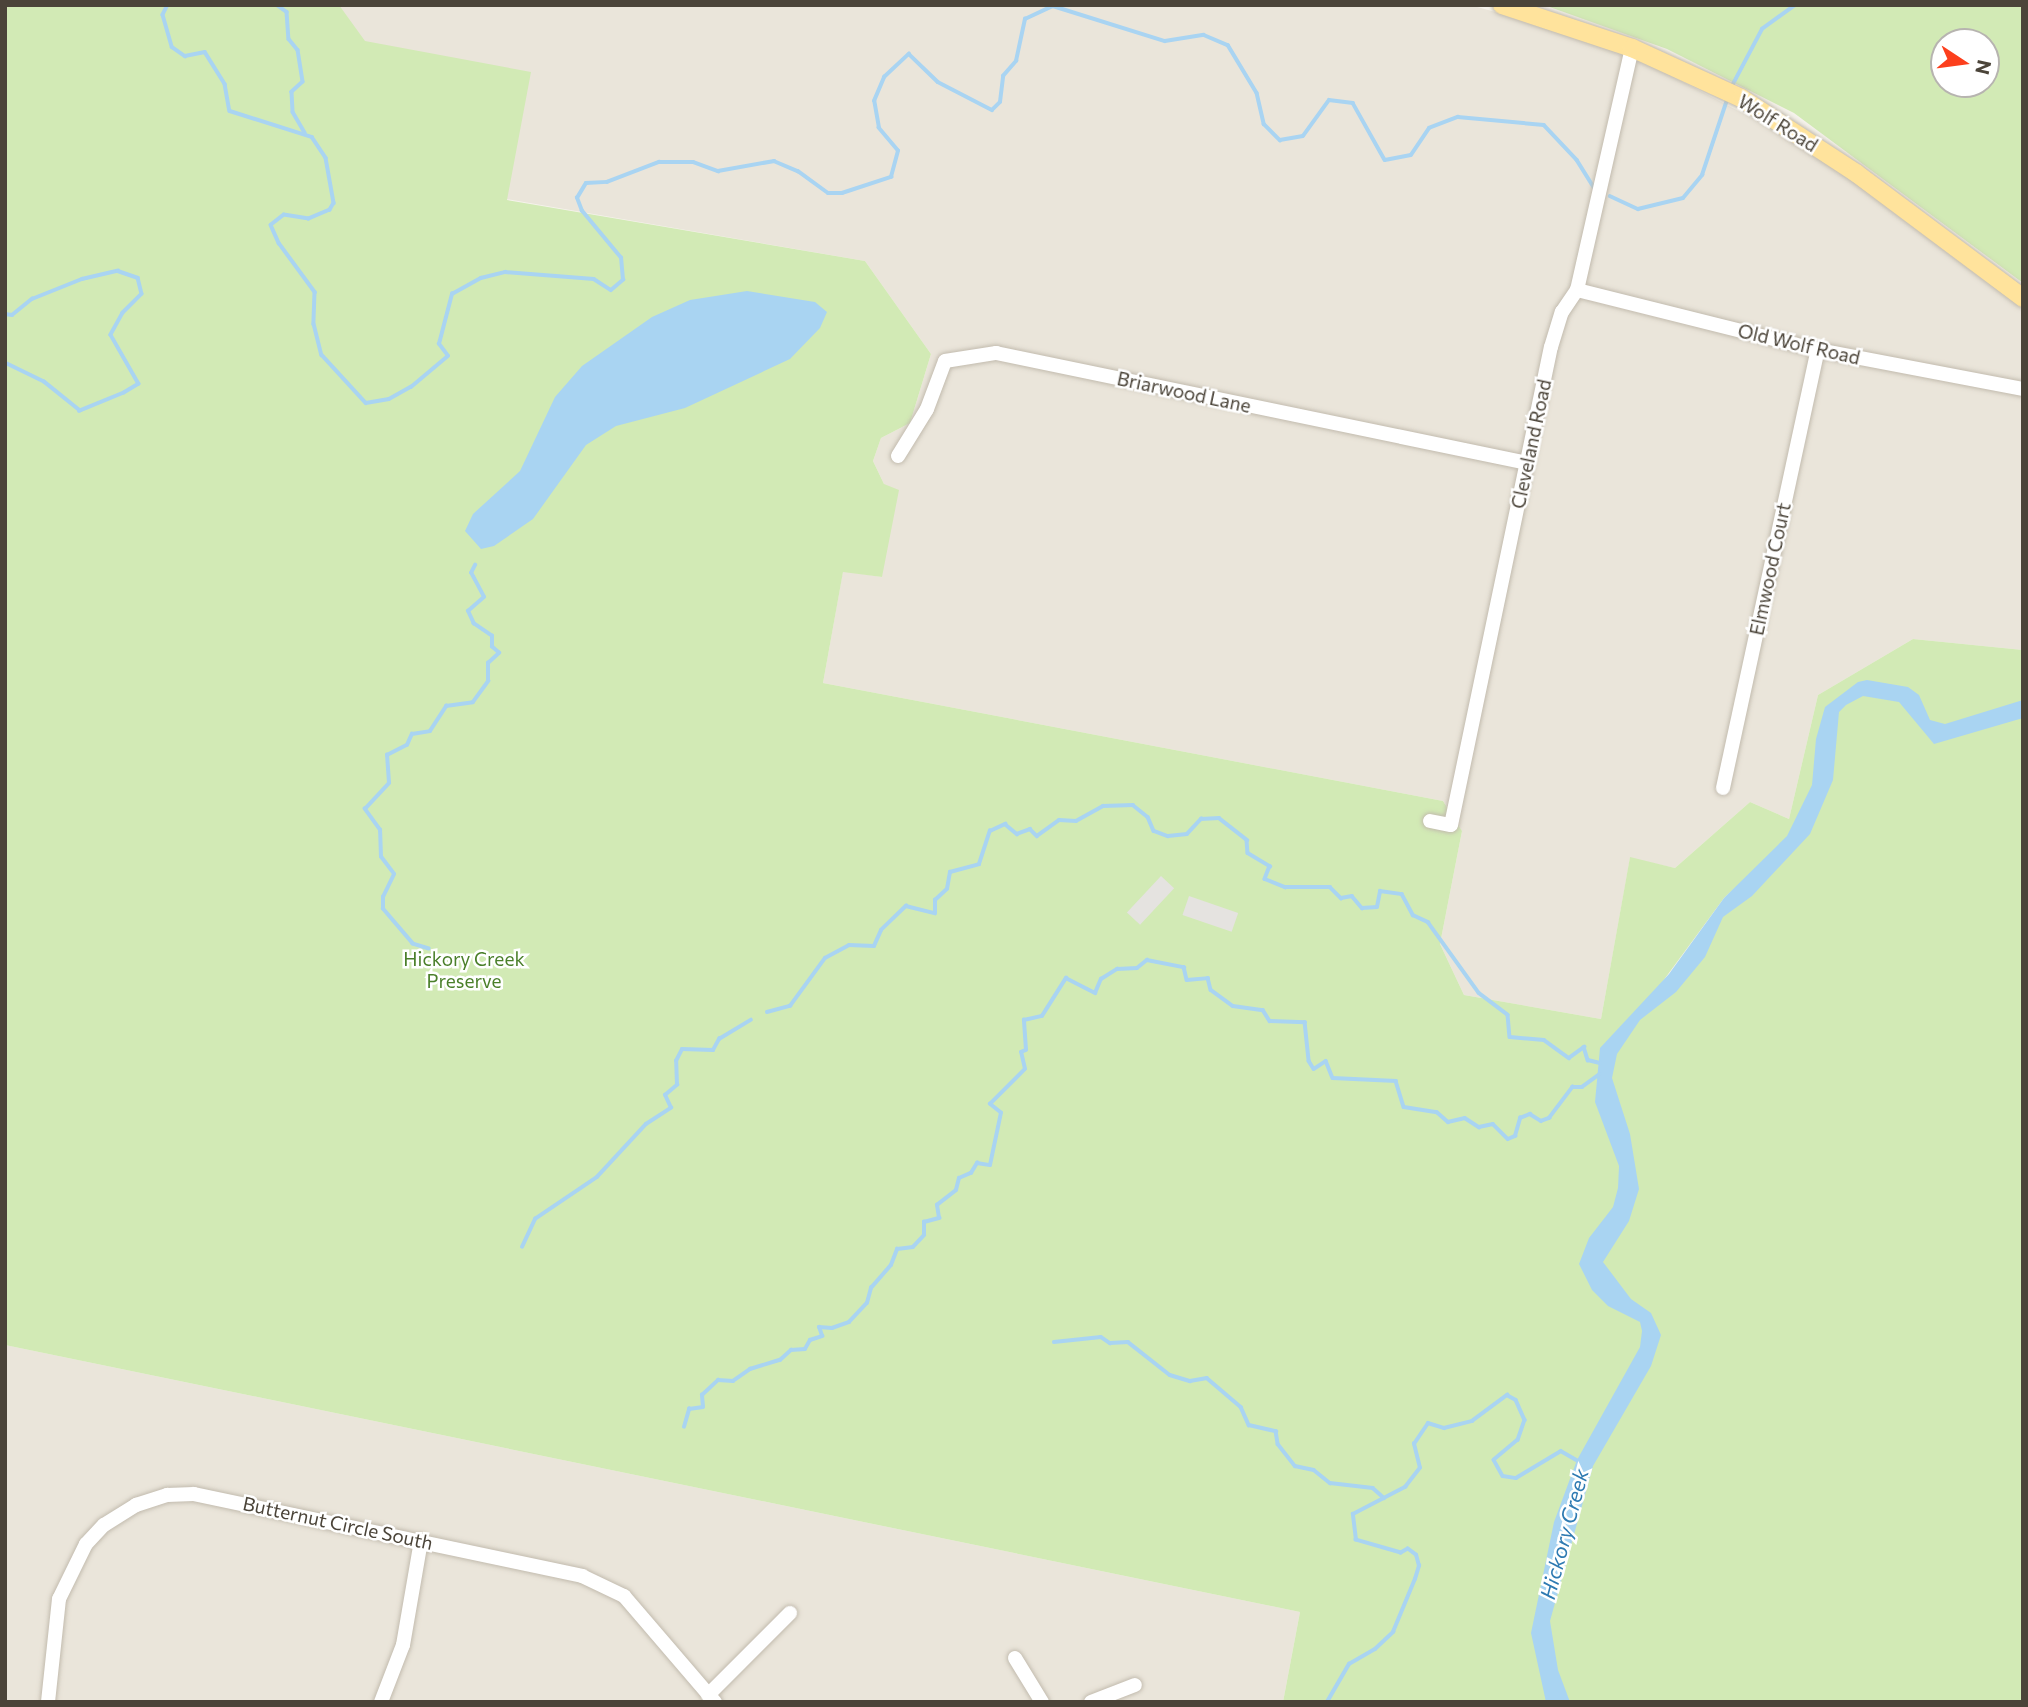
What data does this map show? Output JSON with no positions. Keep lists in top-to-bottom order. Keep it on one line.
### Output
{"streets":{"main road":["Wolf Road"],"street":["Old Wolf Road","Briarwood Lane","Cleveland Road","Elmwood Court","Butternut Circle South"]},"crossings":[["Wolf Road","Cleveland Road"],["Old Wolf Road","Cleveland Road"],["Old Wolf Road","Elmwood Court"],["Briarwood Lane","Cleveland Road"]],"water":["Hickory Creek"],"parks":["Hickory Creek Preserve"],"north":"right"}
